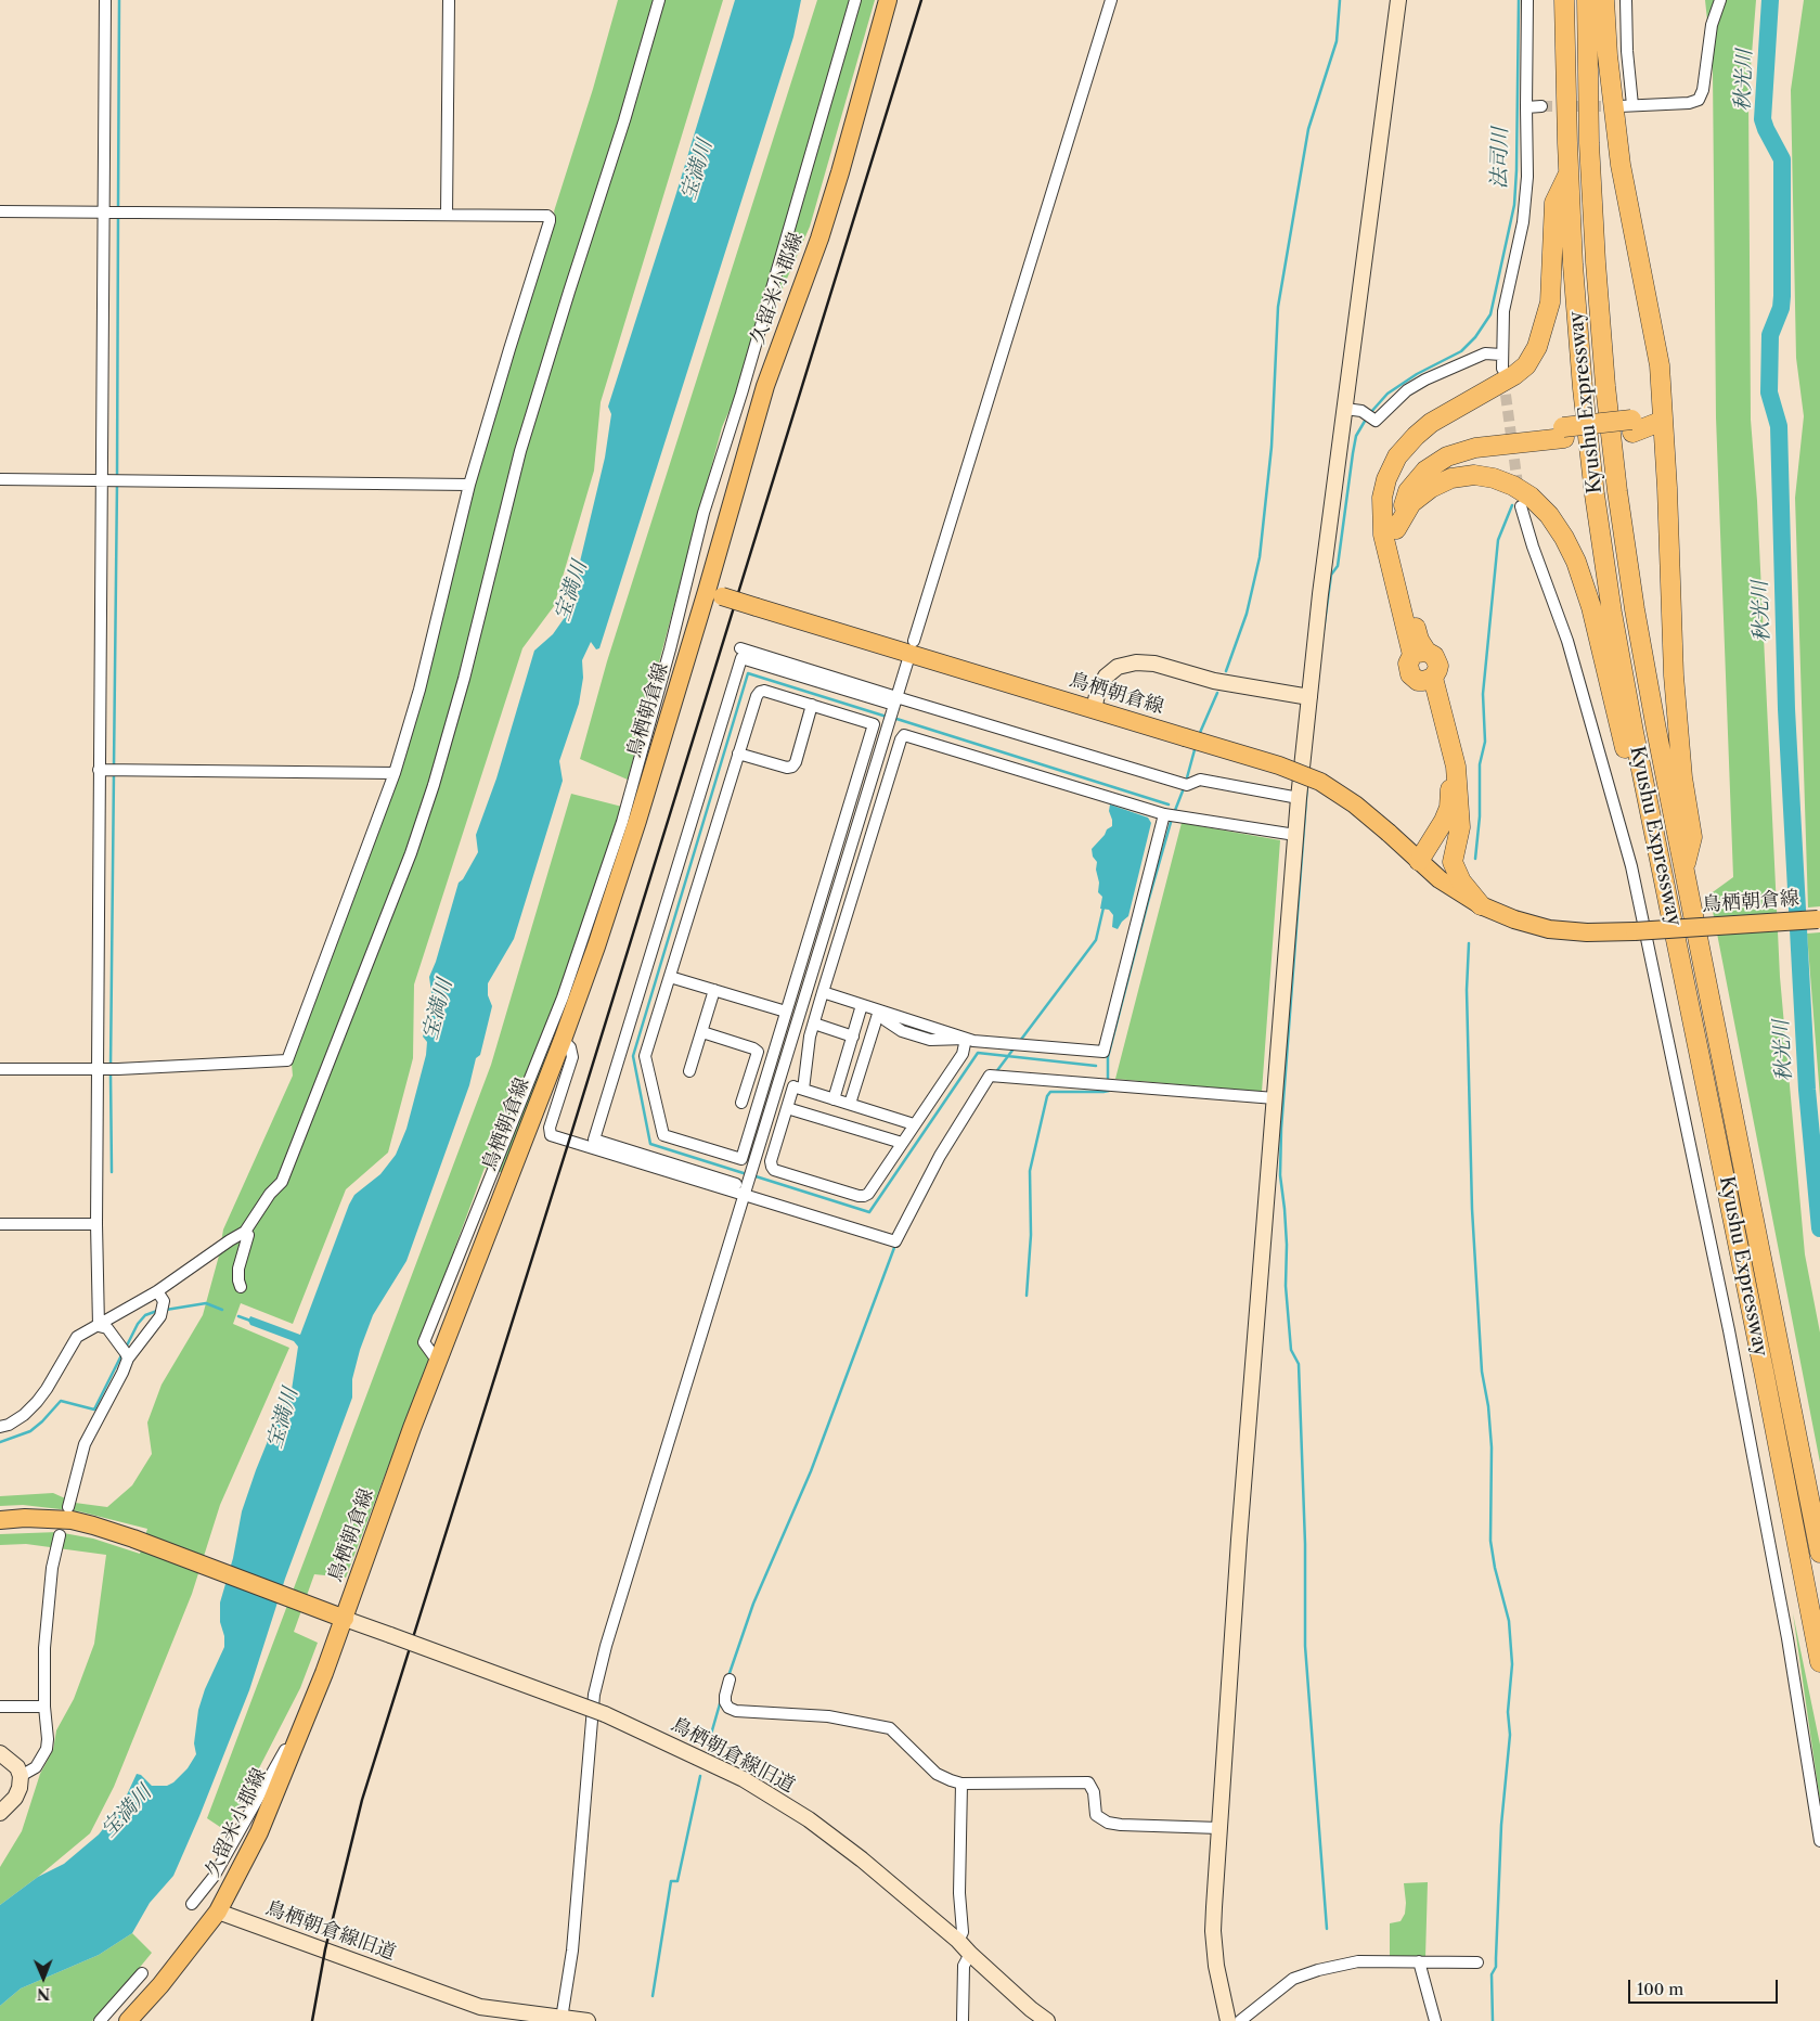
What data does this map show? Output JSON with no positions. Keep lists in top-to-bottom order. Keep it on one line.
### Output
{"streets":{"highway":["Kyushu Expressway"],"main road":["久留米小郡線","鳥栖朝倉線"],"street":["鳥栖朝倉線旧道"]},"crossings":[["久留米小郡線","鳥栖朝倉線"],["久留米小郡線","鳥栖朝倉線旧道"],["鳥栖朝倉線","鳥栖朝倉線旧道"]],"water":["秋光川","法司川","宝満川"],"scale_bar":"100 m","north":"bottom"}
